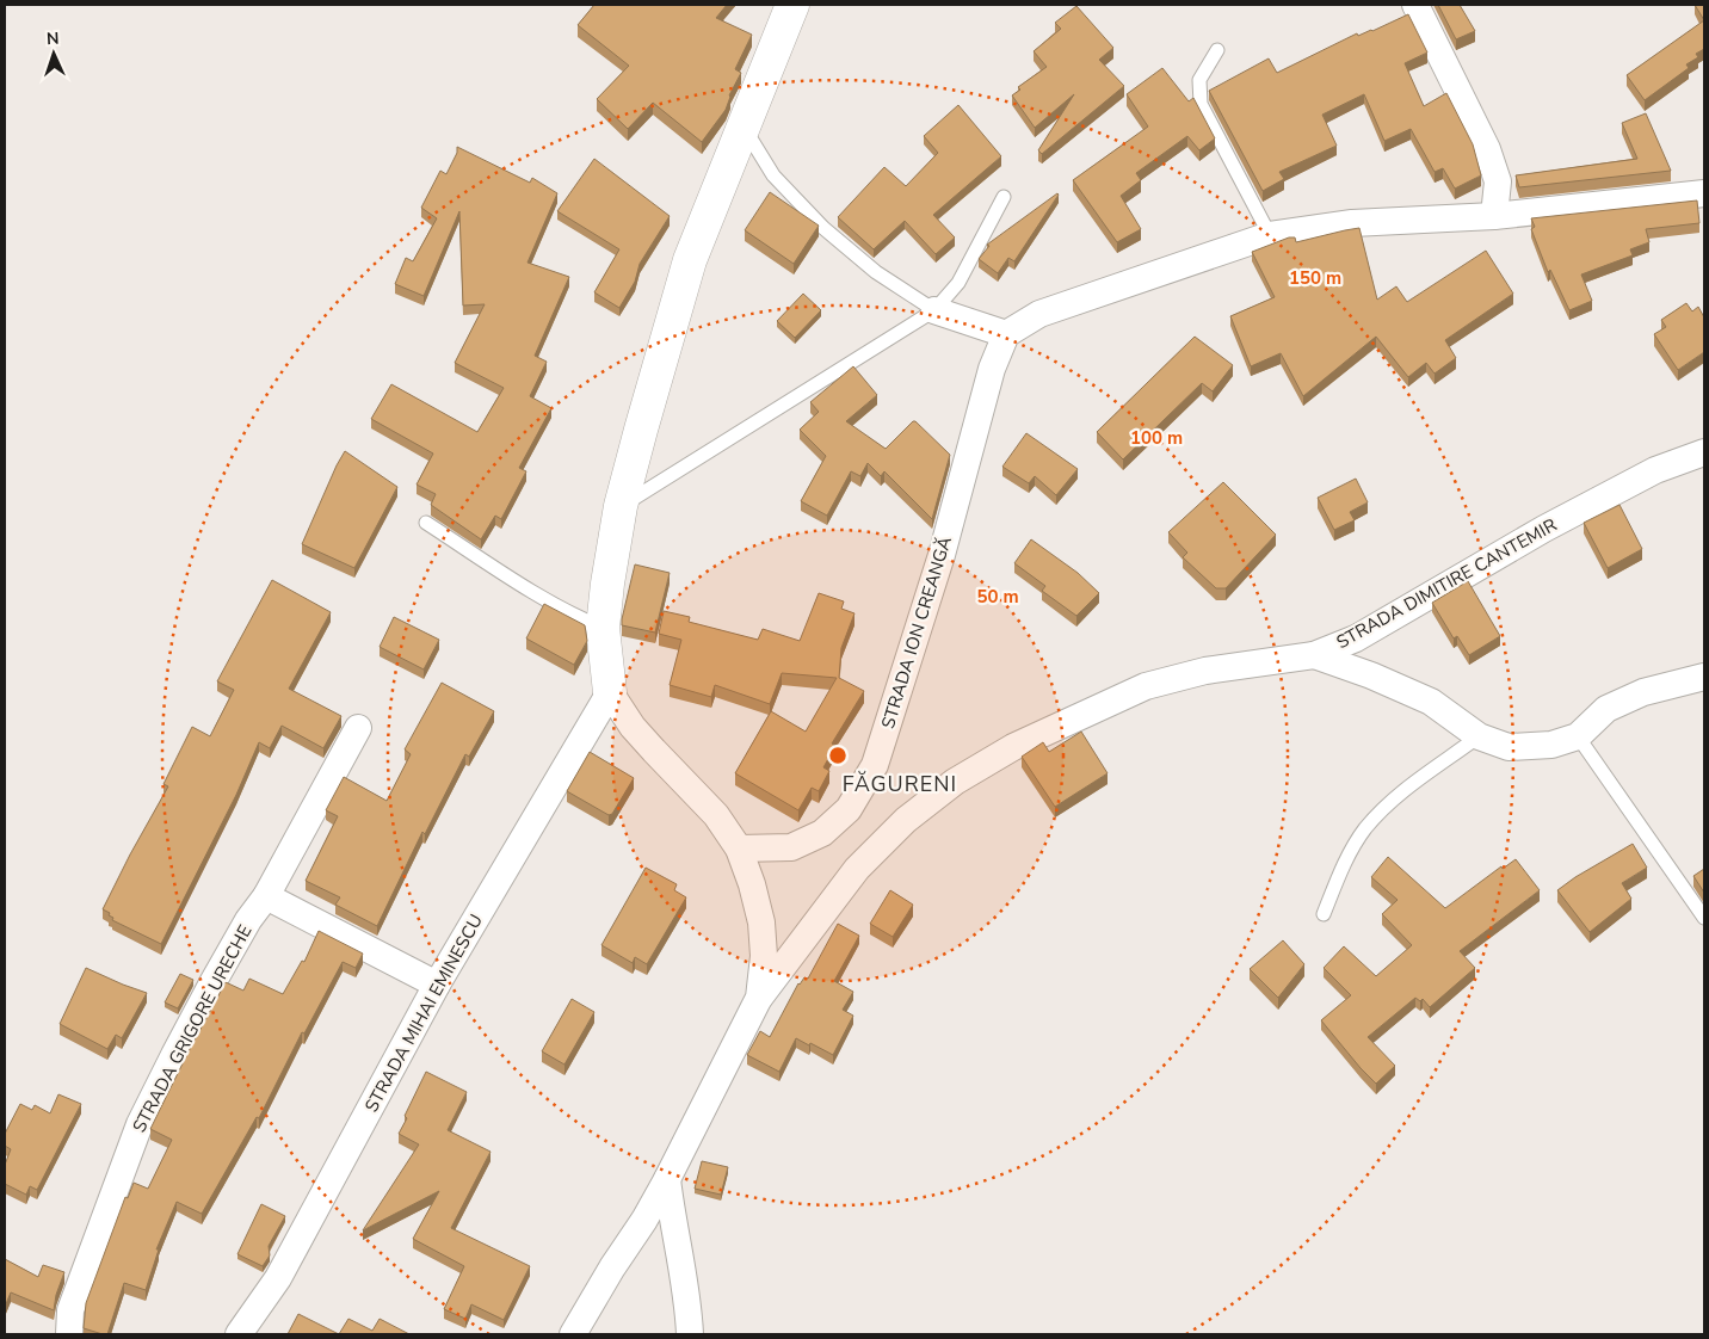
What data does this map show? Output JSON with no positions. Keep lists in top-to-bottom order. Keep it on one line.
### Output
{"streets":{"street":["STRADA DIMITIRE CANTEMIR","STRADA ION CREANGĂ","STRADA MIHAI EMINESCU","STRADA GRIGORE URECHE"]},"districts":["FĂGURENI"],"north":"top","rings":["150 m","100 m","50 m"]}
